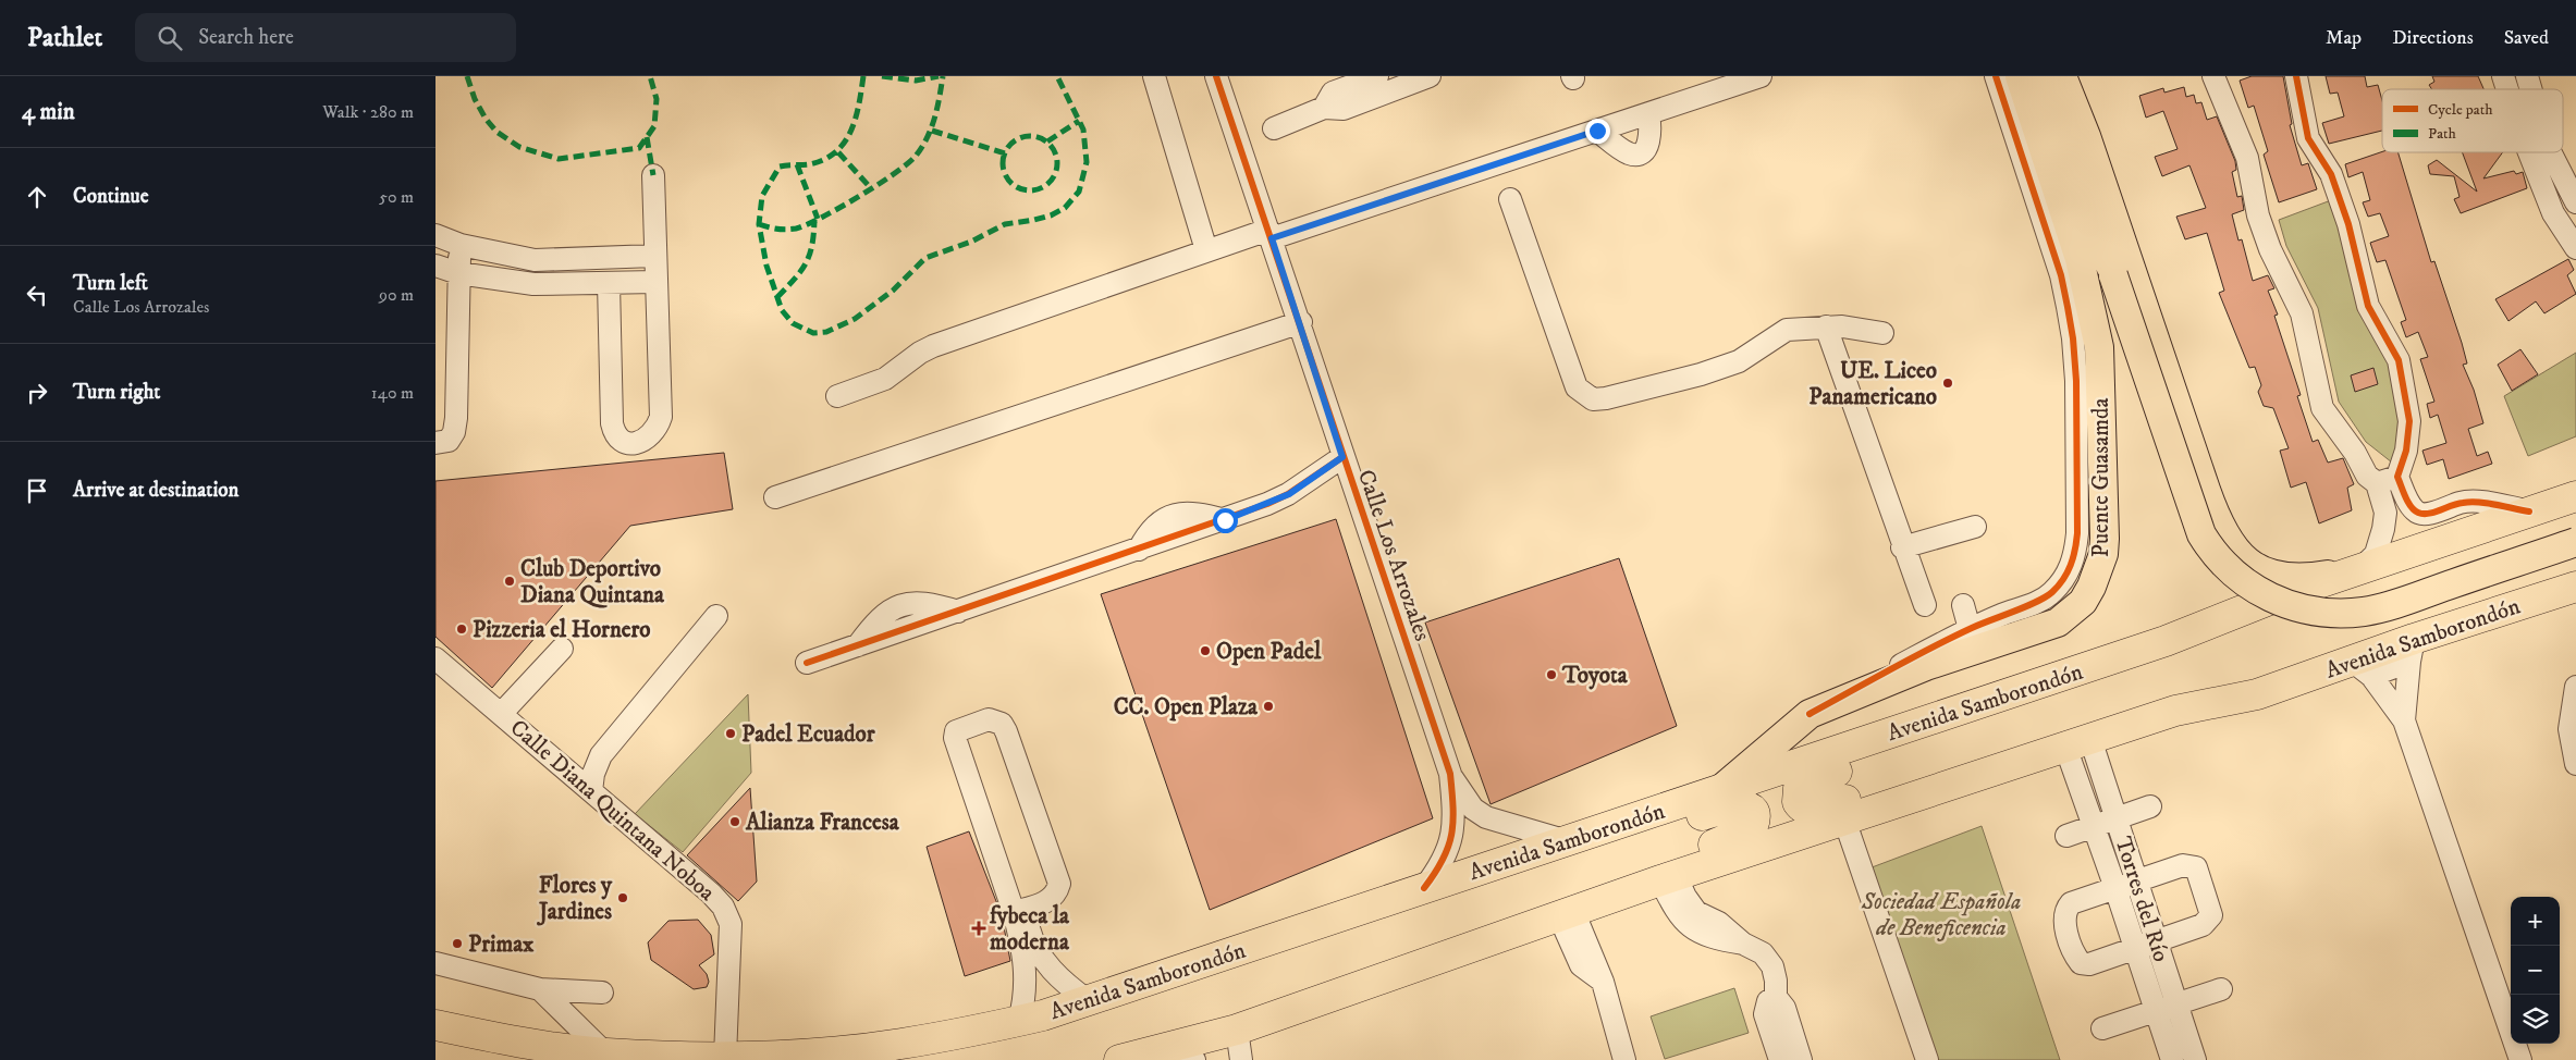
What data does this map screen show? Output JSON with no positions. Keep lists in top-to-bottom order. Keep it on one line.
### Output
{"streets":{"highway":["Avenida Samborondón"],"main road":["Puente Guasamda"],"street":["Calle Los Arrozales","Calle Diana Quintana Noboa","Torres del Río"]},"crossings":[["Puente Guasamda","Avenida Samborondón"],["Calle Los Arrozales","Avenida Samborondón"],["Avenida Samborondón","Calle Diana Quintana Noboa"],["Avenida Samborondón","Torres del Río"]],"parks":["Sociedad Española de Beneficencia"],"places":{"other":["UE. Liceo Panamericano","Club Deportivo Diana Quintana","Pizzeria el Hornero","Open Padel","Toyota","CC. Open Plaza","Padel Ecuador","Alianza Francesa","Flores y Jardines","Primax"],"health":["fybeca la moderna"]},"legend":["Cycle path","Path"],"page":{"header":"Pathlet","search":"Search here","nav":["Map","Directions","Saved"],"heading":["4 min","Walk · 280 m"],"list":[["Continue","50 m"],["Turn left","Calle Los Arrozales","90 m"],["Turn right","140 m"],"Arrive at destination"],"map_buttons":["+","−"]}}
